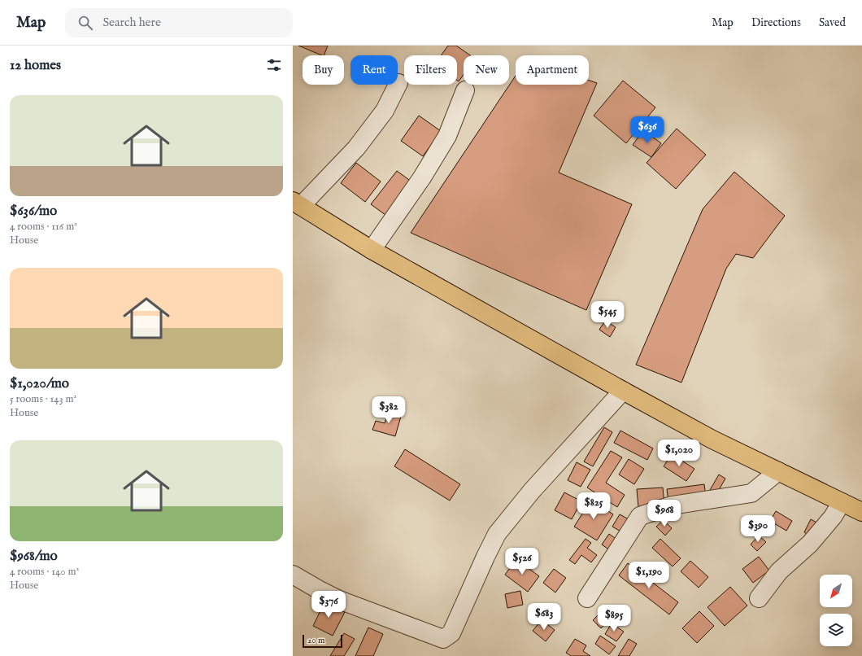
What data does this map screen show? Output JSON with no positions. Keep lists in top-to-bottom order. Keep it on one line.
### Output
{"scale_bar":"20 m","north":"bottom left","page":{"header":"Map","search":"Search here","nav":["Map","Directions","Saved"],"heading":"12 homes","chip":["Buy","Rent","Filters","New","Apartment"],"list":[{"name":"$636/mo","note":"4 rooms · 116 m² · House"},{"name":"$1,020/mo","note":"5 rooms · 143 m² · House"},{"name":"$968/mo","note":"4 rooms · 140 m² · House"}],"price":["$636","$545","$382","$1,020","$825","$968","$390","$526","$1,190","$376","$683","$895"],"scale":"20 m"}}
